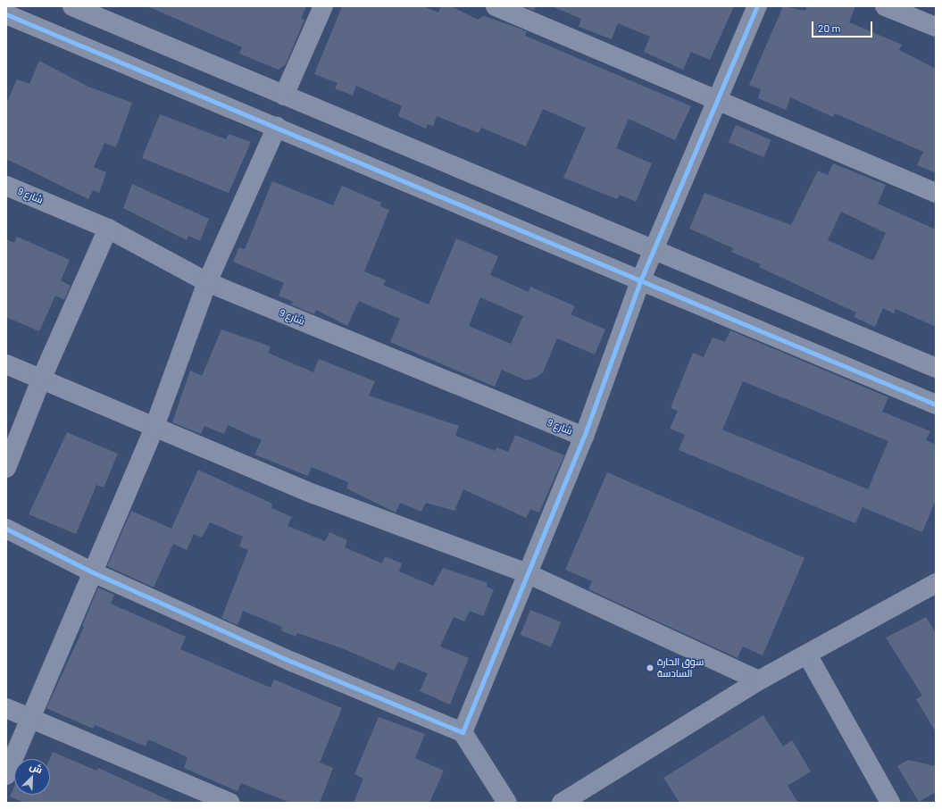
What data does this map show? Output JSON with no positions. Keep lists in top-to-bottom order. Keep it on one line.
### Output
{"streets":{"street":["شارع 9"]},"places":["سوق الحارة السادسة"],"scale_bar":"20 m","north":"top right"}
